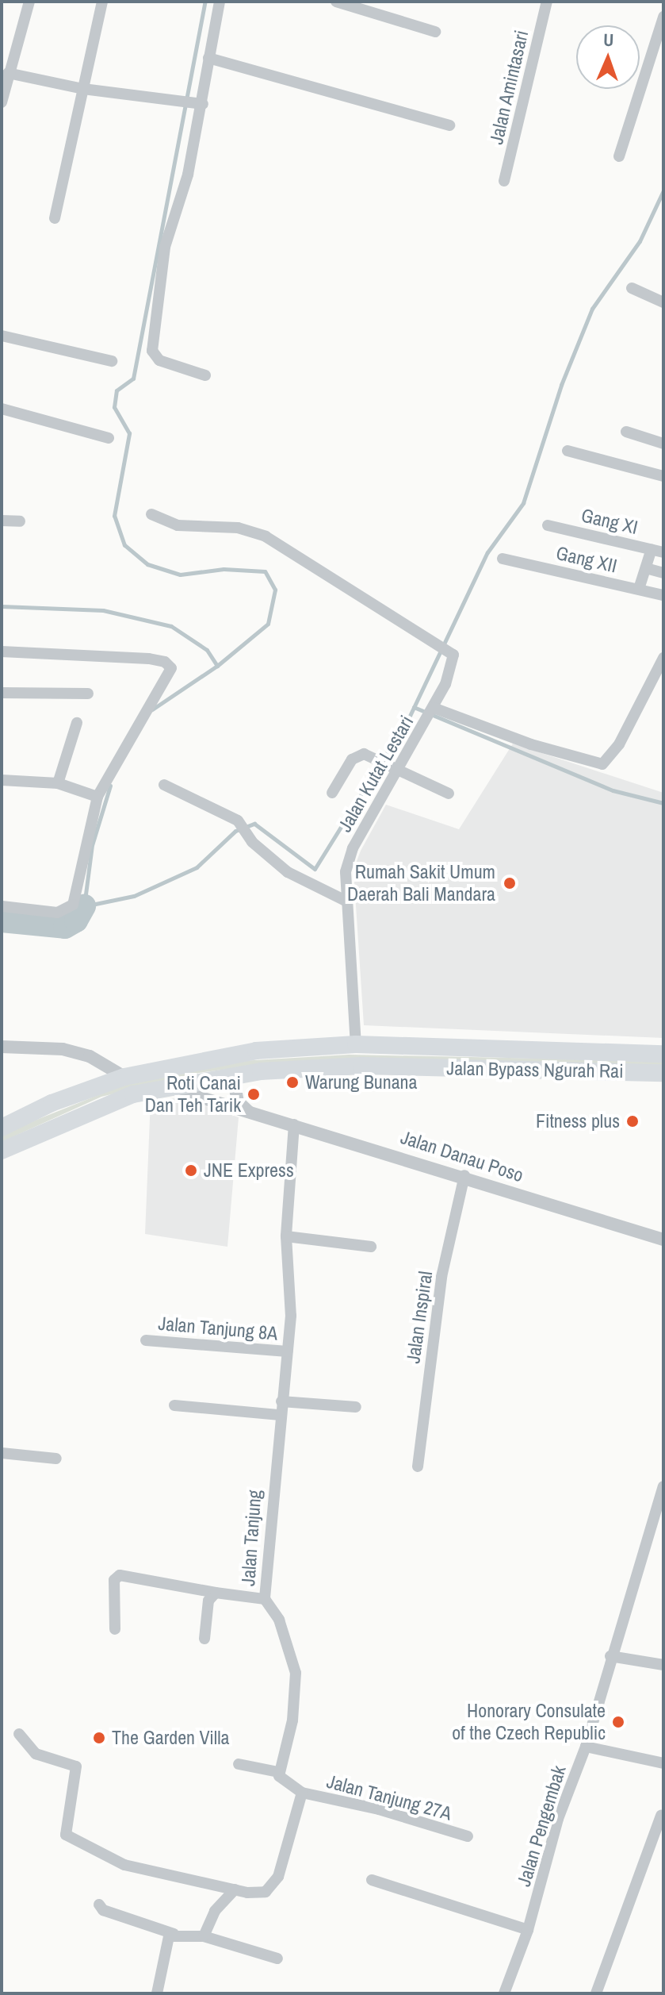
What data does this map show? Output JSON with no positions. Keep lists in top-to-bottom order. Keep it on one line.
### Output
{"streets":{"highway":["Jalan Bypass Ngurah Rai"],"street":["Jalan Amintasari","Gang XI","Gang XII","Jalan Kutat Lestari","Jalan Danau Poso","Jalan Inspiral","Jalan Tanjung 8A","Jalan Tanjung","Jalan Tanjung 27A","Jalan Pengembak"]},"crossings":[["Jalan Kutat Lestari","Jalan Bypass Ngurah Rai"],["Jalan Bypass Ngurah Rai","Jalan Danau Poso"],["Jalan Danau Poso","Jalan Inspiral"],["Jalan Danau Poso","Jalan Tanjung"],["Jalan Tanjung 8A","Jalan Tanjung"]],"places":["Rumah Sakit Umum Daerah Bali Mandara","Warung Bunana","Roti Canai Dan Teh Tarik","Fitness plus","JNE Express","Honorary Consulate of the Czech Republic","The Garden Villa"],"north":"top"}
